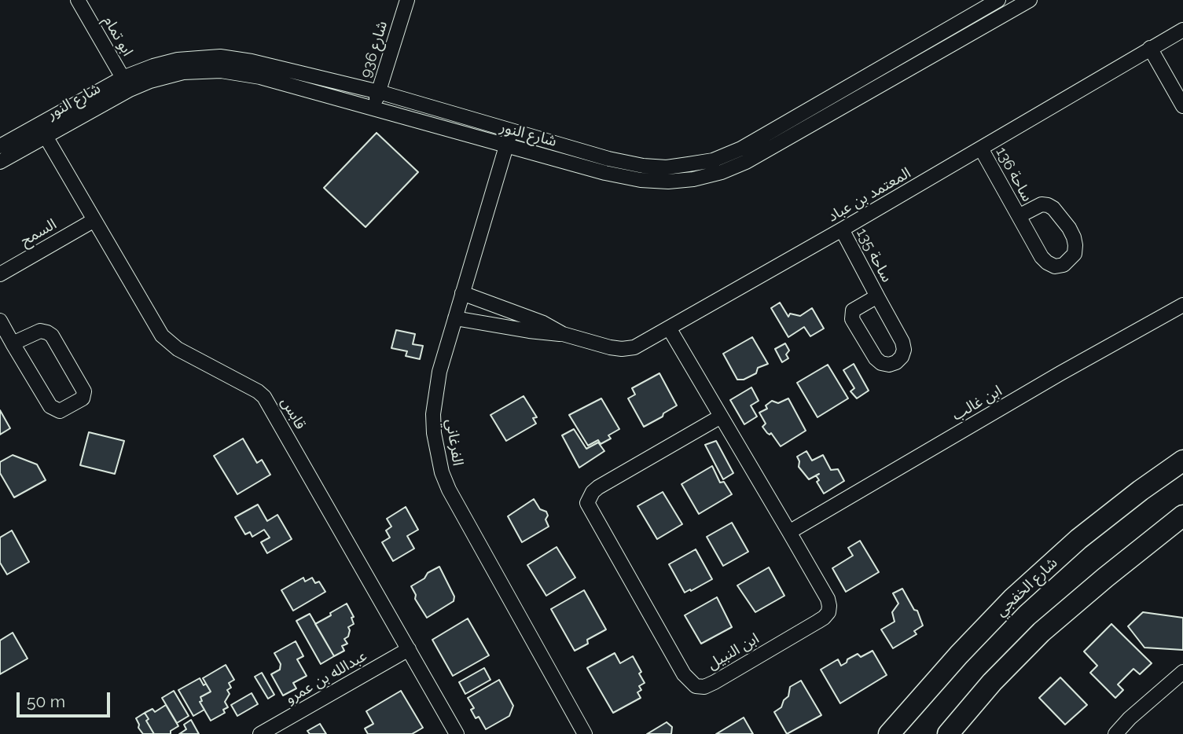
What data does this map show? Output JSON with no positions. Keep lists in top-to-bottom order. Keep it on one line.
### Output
{"streets":{"highway":["شارع الخفجي"],"street":["ابو تمام","شارع 936","شارع النور","ساحة 136","المعتمد بن عباد","السمح","ساحة 135","ابن غالب","قابس","الفرغاني","ابن النبيل","عبدالله بن عمرو"]},"crossings":[["ابو تمام","شارع النور"],["شارع 936","شارع النور"],["شارع النور","قابس"],["شارع النور","الفرغاني"],["ساحة 136","المعتمد بن عباد"],["المعتمد بن عباد","ساحة 135"],["المعتمد بن عباد","الفرغاني"],["المعتمد بن عباد","ابن النبيل"],["السمح","قابس"],["ابن غالب","ابن النبيل"],["قابس","عبدالله بن عمرو"]],"scale_bar":"50 m"}
